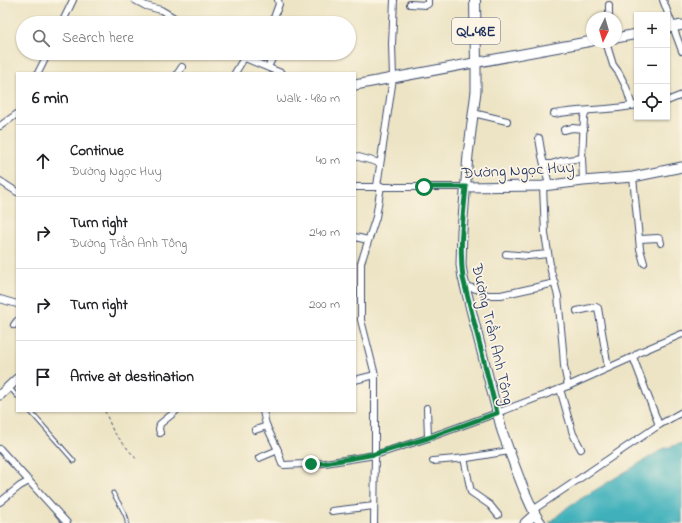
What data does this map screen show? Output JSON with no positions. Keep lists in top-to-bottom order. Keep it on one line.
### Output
{"streets":{"main road":["QL.48E","Đường Ngọc Huy","Đường Trần Anh Tông"]},"crossings":[["Đường Ngọc Huy","Đường Trần Anh Tông"]],"north":"bottom","page":{"map_buttons":["+","−"],"search":"Search here","heading":["6 min","Walk · 480 m"],"list":[["Continue","Đường Ngọc Huy","40 m"],["Turn right","Đường Trần Anh Tông","240 m"],["Turn right","200 m"],"Arrive at destination"]}}
